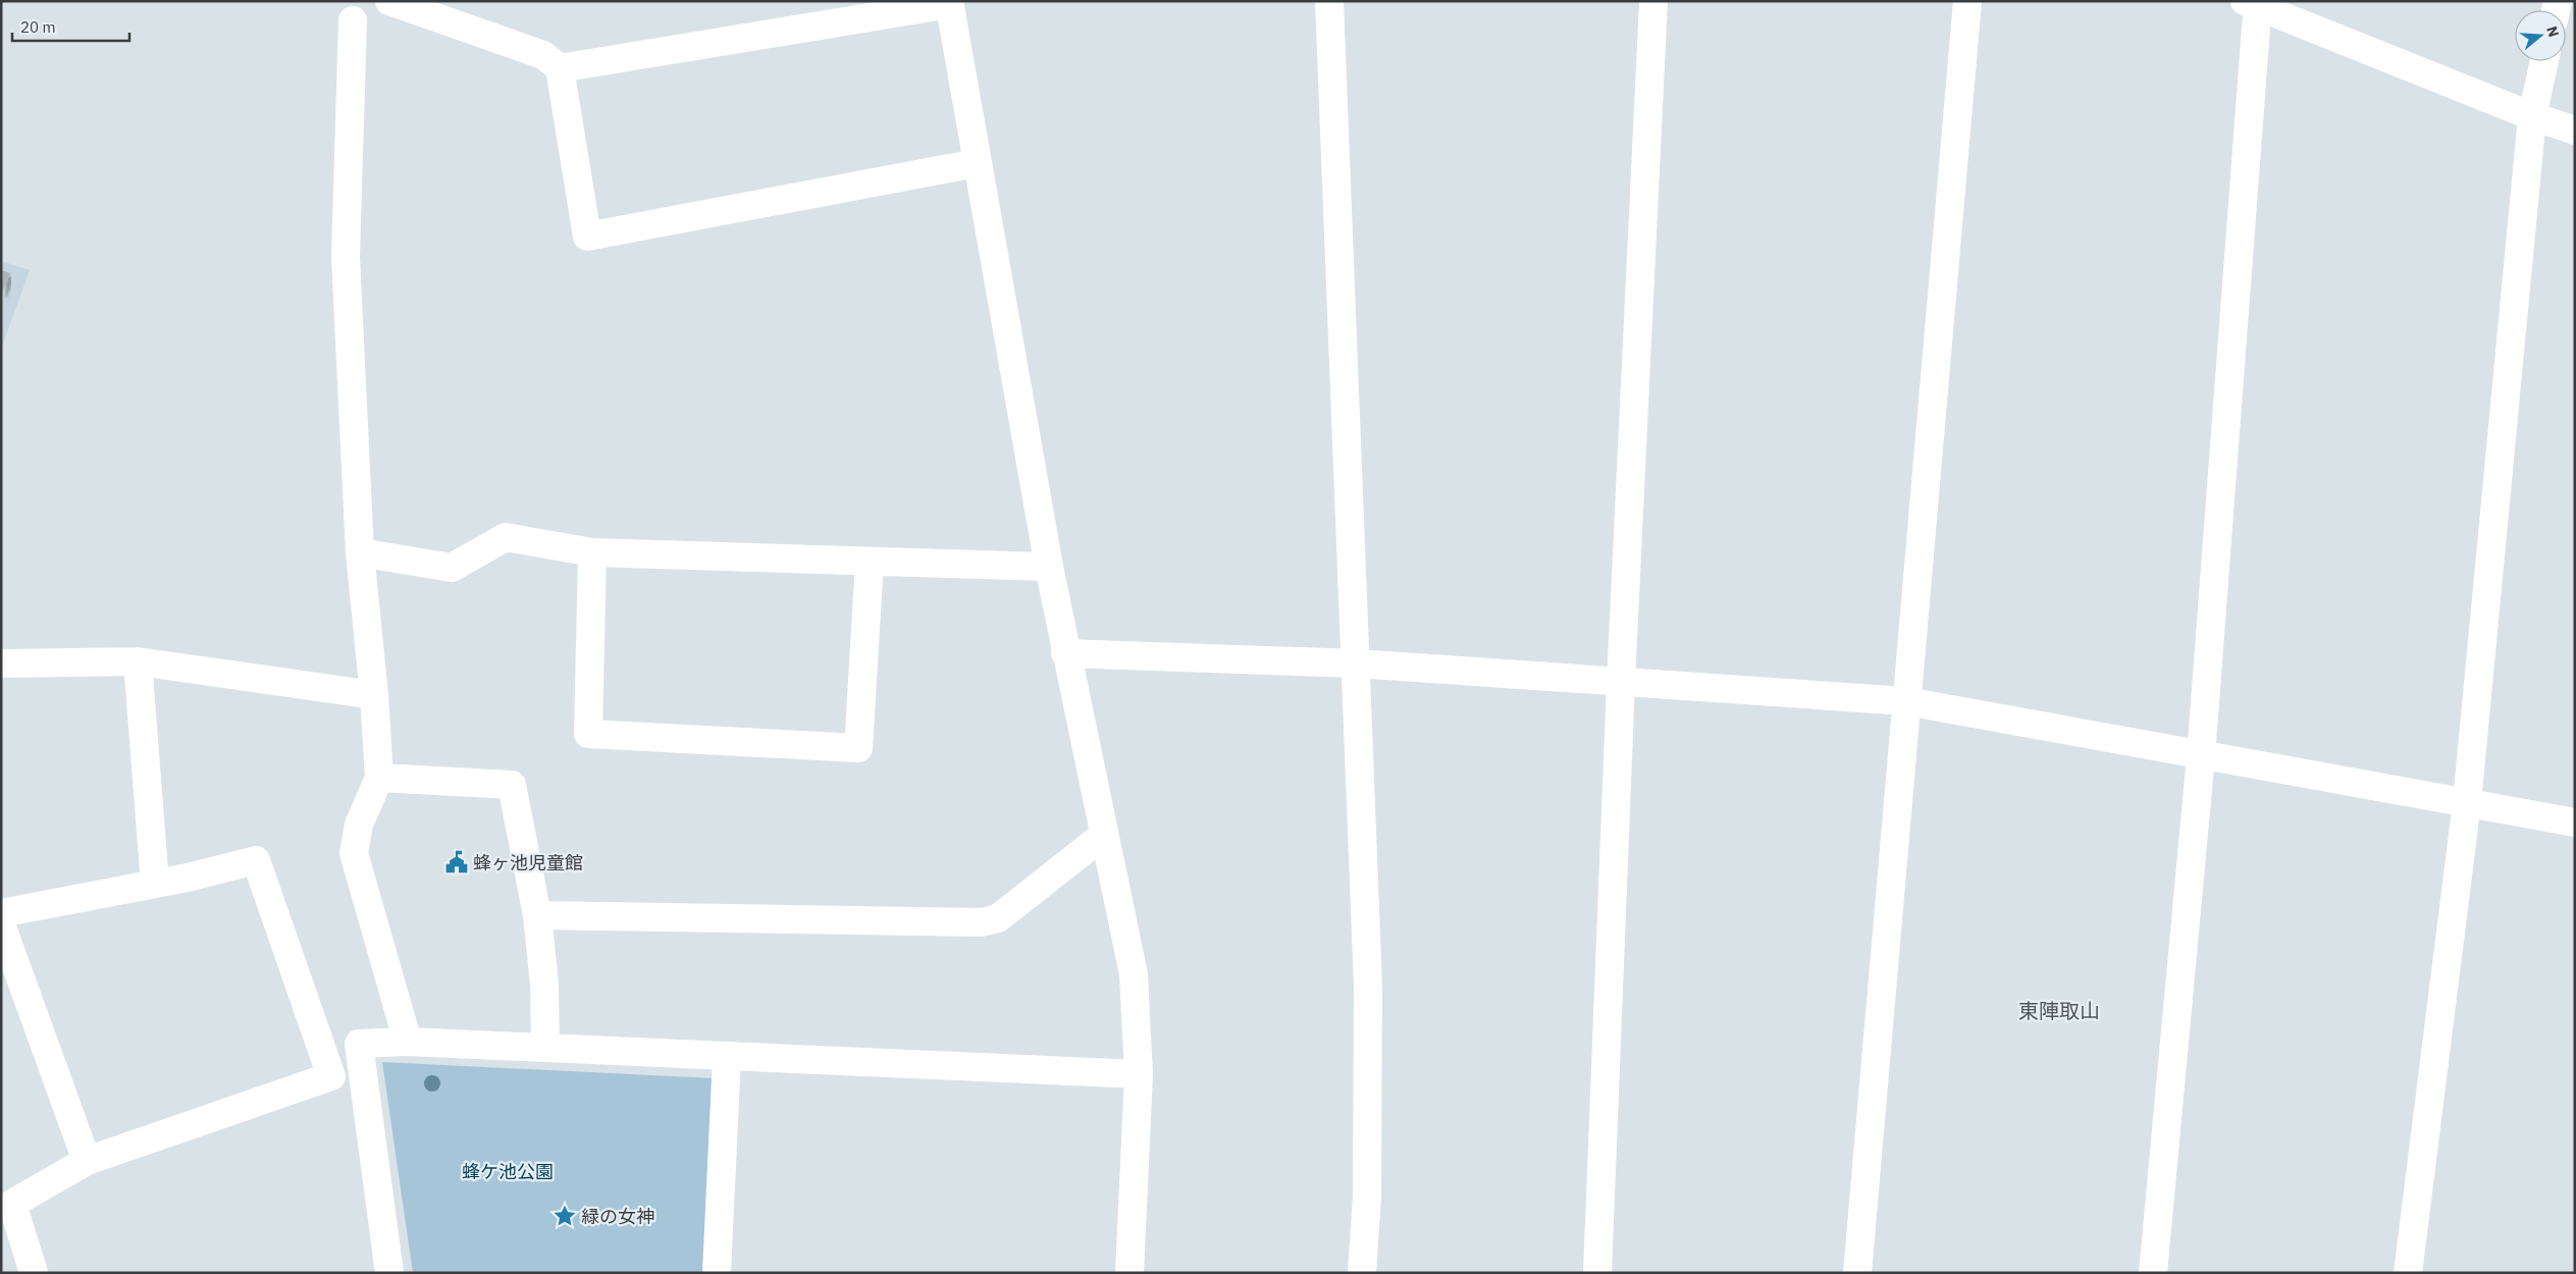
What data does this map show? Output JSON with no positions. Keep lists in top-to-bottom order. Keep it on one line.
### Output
{"districts":["東陣取山"],"parks":["蜂ケ池公園"],"places":{"public building":["蜂ヶ池児童館"],"place":["緑の女神"]},"scale_bar":"20 m","north":"right"}
